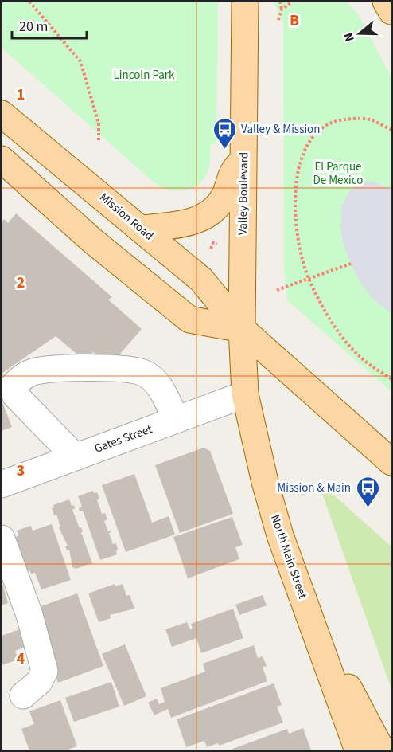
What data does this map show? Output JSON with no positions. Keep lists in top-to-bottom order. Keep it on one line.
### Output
{"streets":{"main road":["Valley Boulevard","Mission Road","North Main Street"],"street":["Gates Street"]},"crossings":[["Valley Boulevard","Mission Road"],["Valley Boulevard","North Main Street"],["Mission Road","North Main Street"],["Gates Street","North Main Street"]],"parks":["Lincoln Park","El Parque De Mexico"],"places":{"bus stop":["Valley & Mission","Mission & Main"]},"scale_bar":"20 m","north":"left","grid":{"columns":["B"],"rows":["1","2","3","4"]}}
